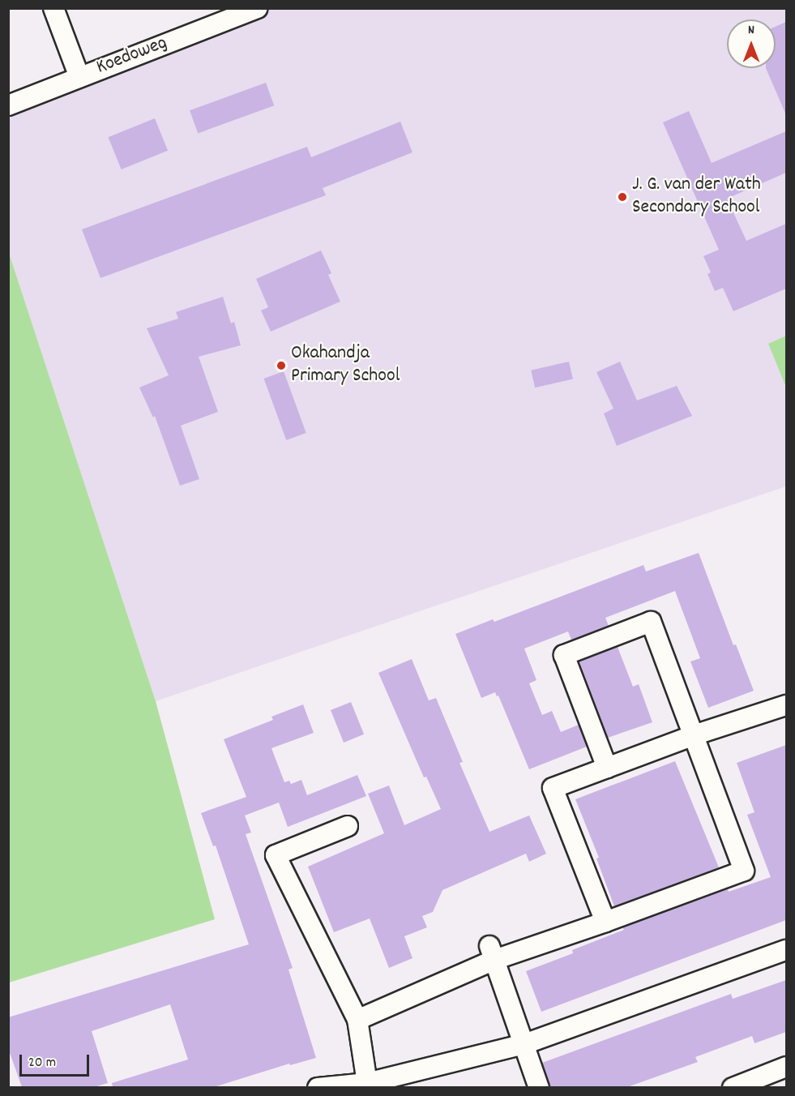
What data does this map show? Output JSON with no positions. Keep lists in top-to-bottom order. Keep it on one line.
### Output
{"streets":{"street":["Koedoweg"]},"places":["J. G. van der Wath Secondary School","Okahandja Primary School"],"scale_bar":"20 m","north":"top"}
